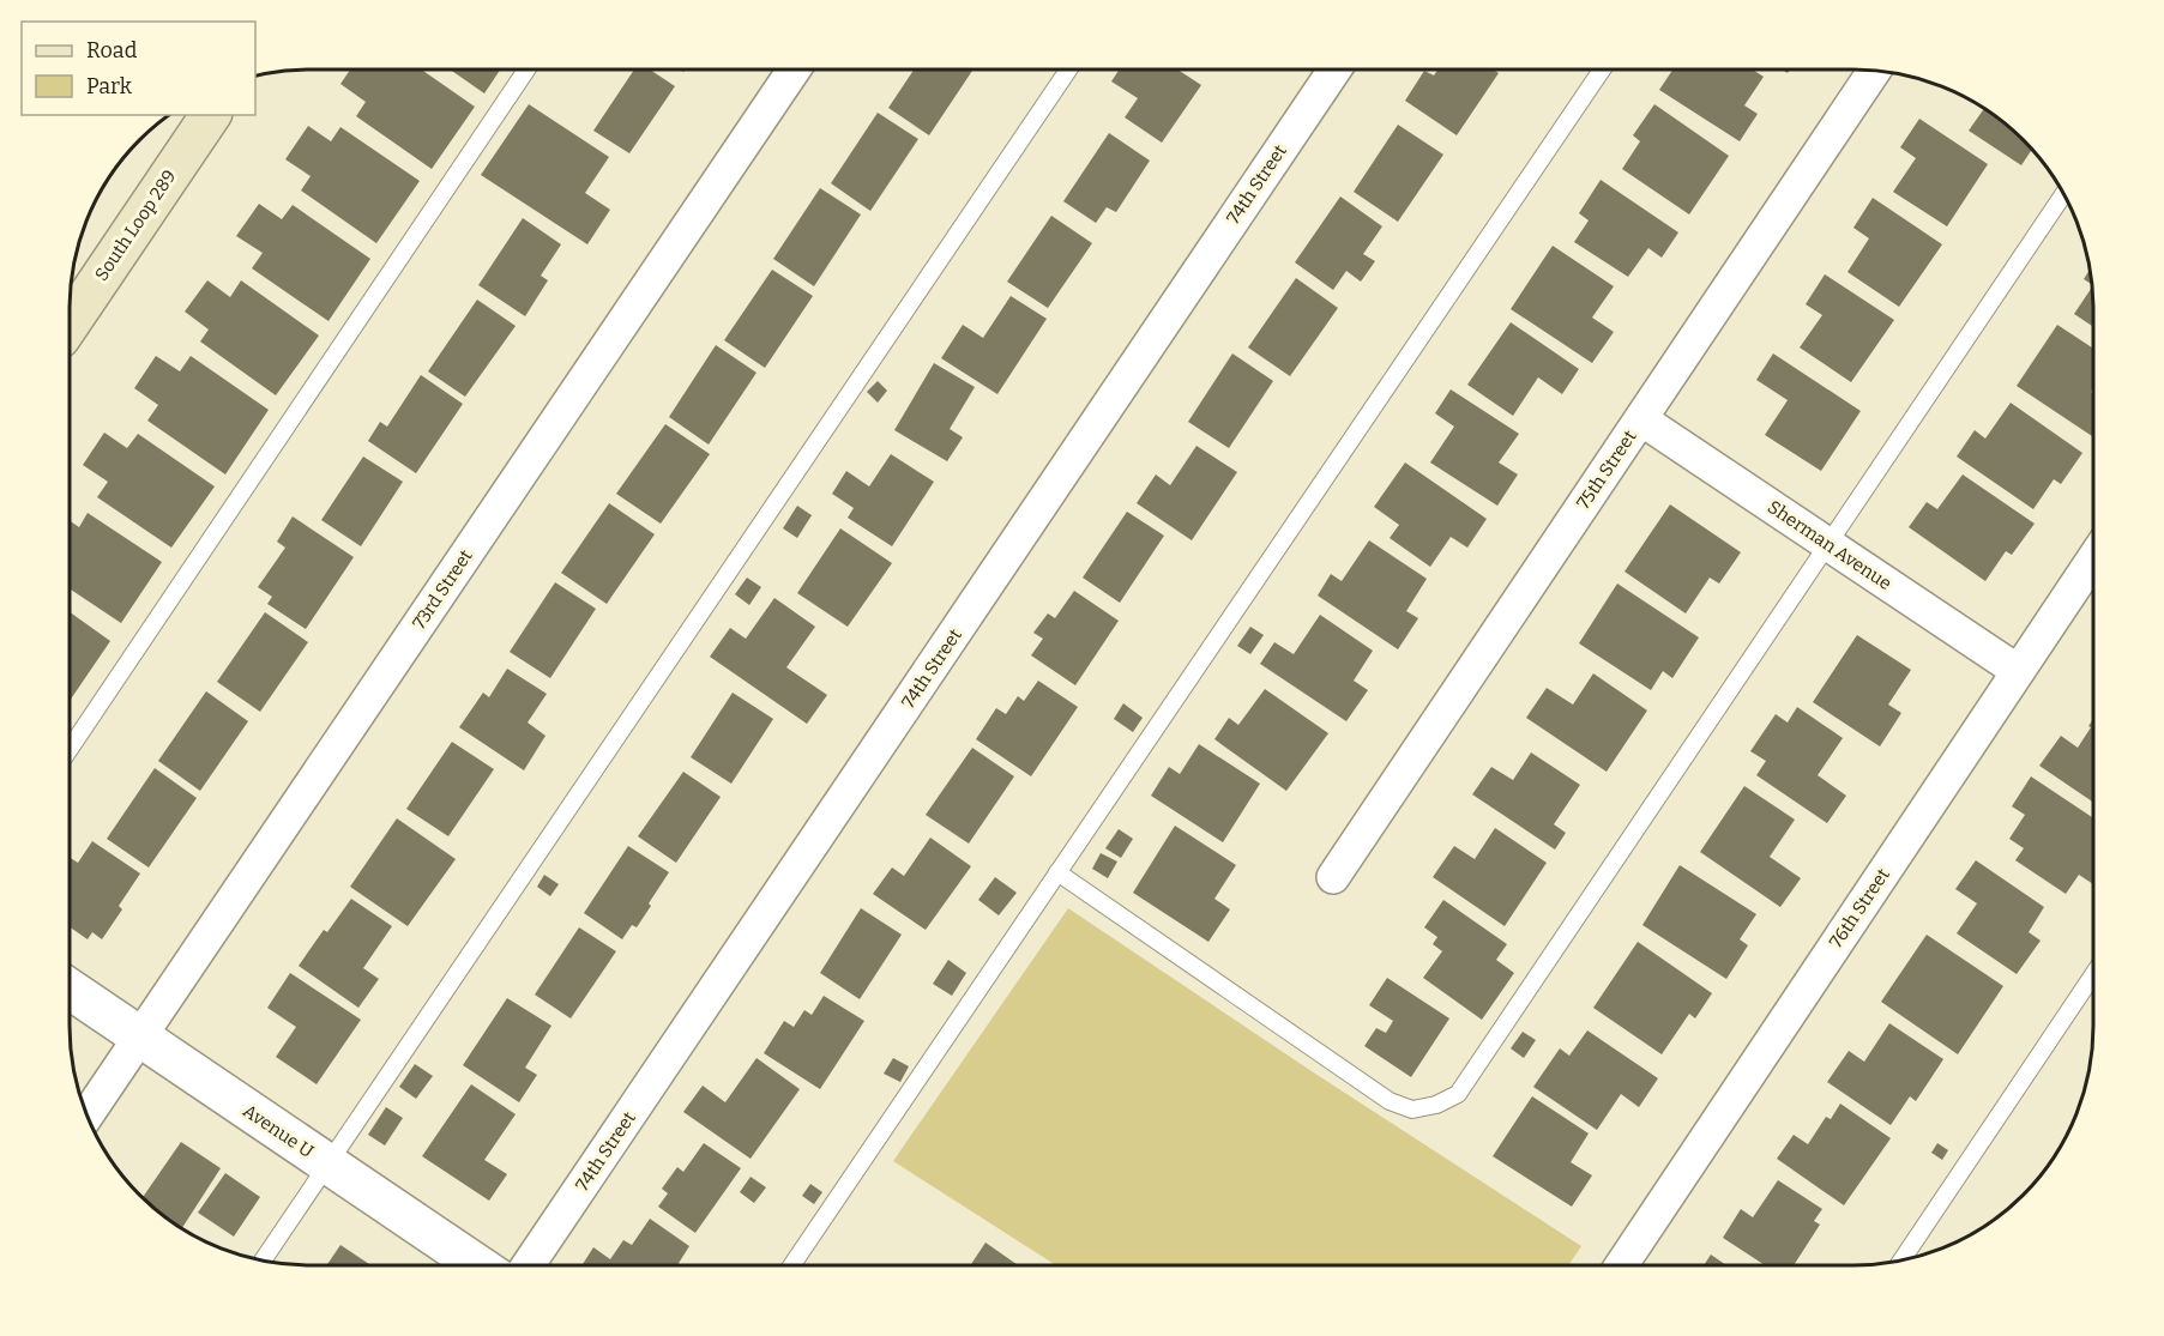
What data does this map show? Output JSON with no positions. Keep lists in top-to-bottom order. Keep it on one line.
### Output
{"streets":{"main road":["South Loop 289"],"street":["74th Street","75th Street","Sherman Avenue","73rd Street","76th Street","Avenue U"]},"crossings":[["75th Street","Sherman Avenue"],["Sherman Avenue","76th Street"],["73rd Street","Avenue U"]],"legend":["Road","Park"]}
